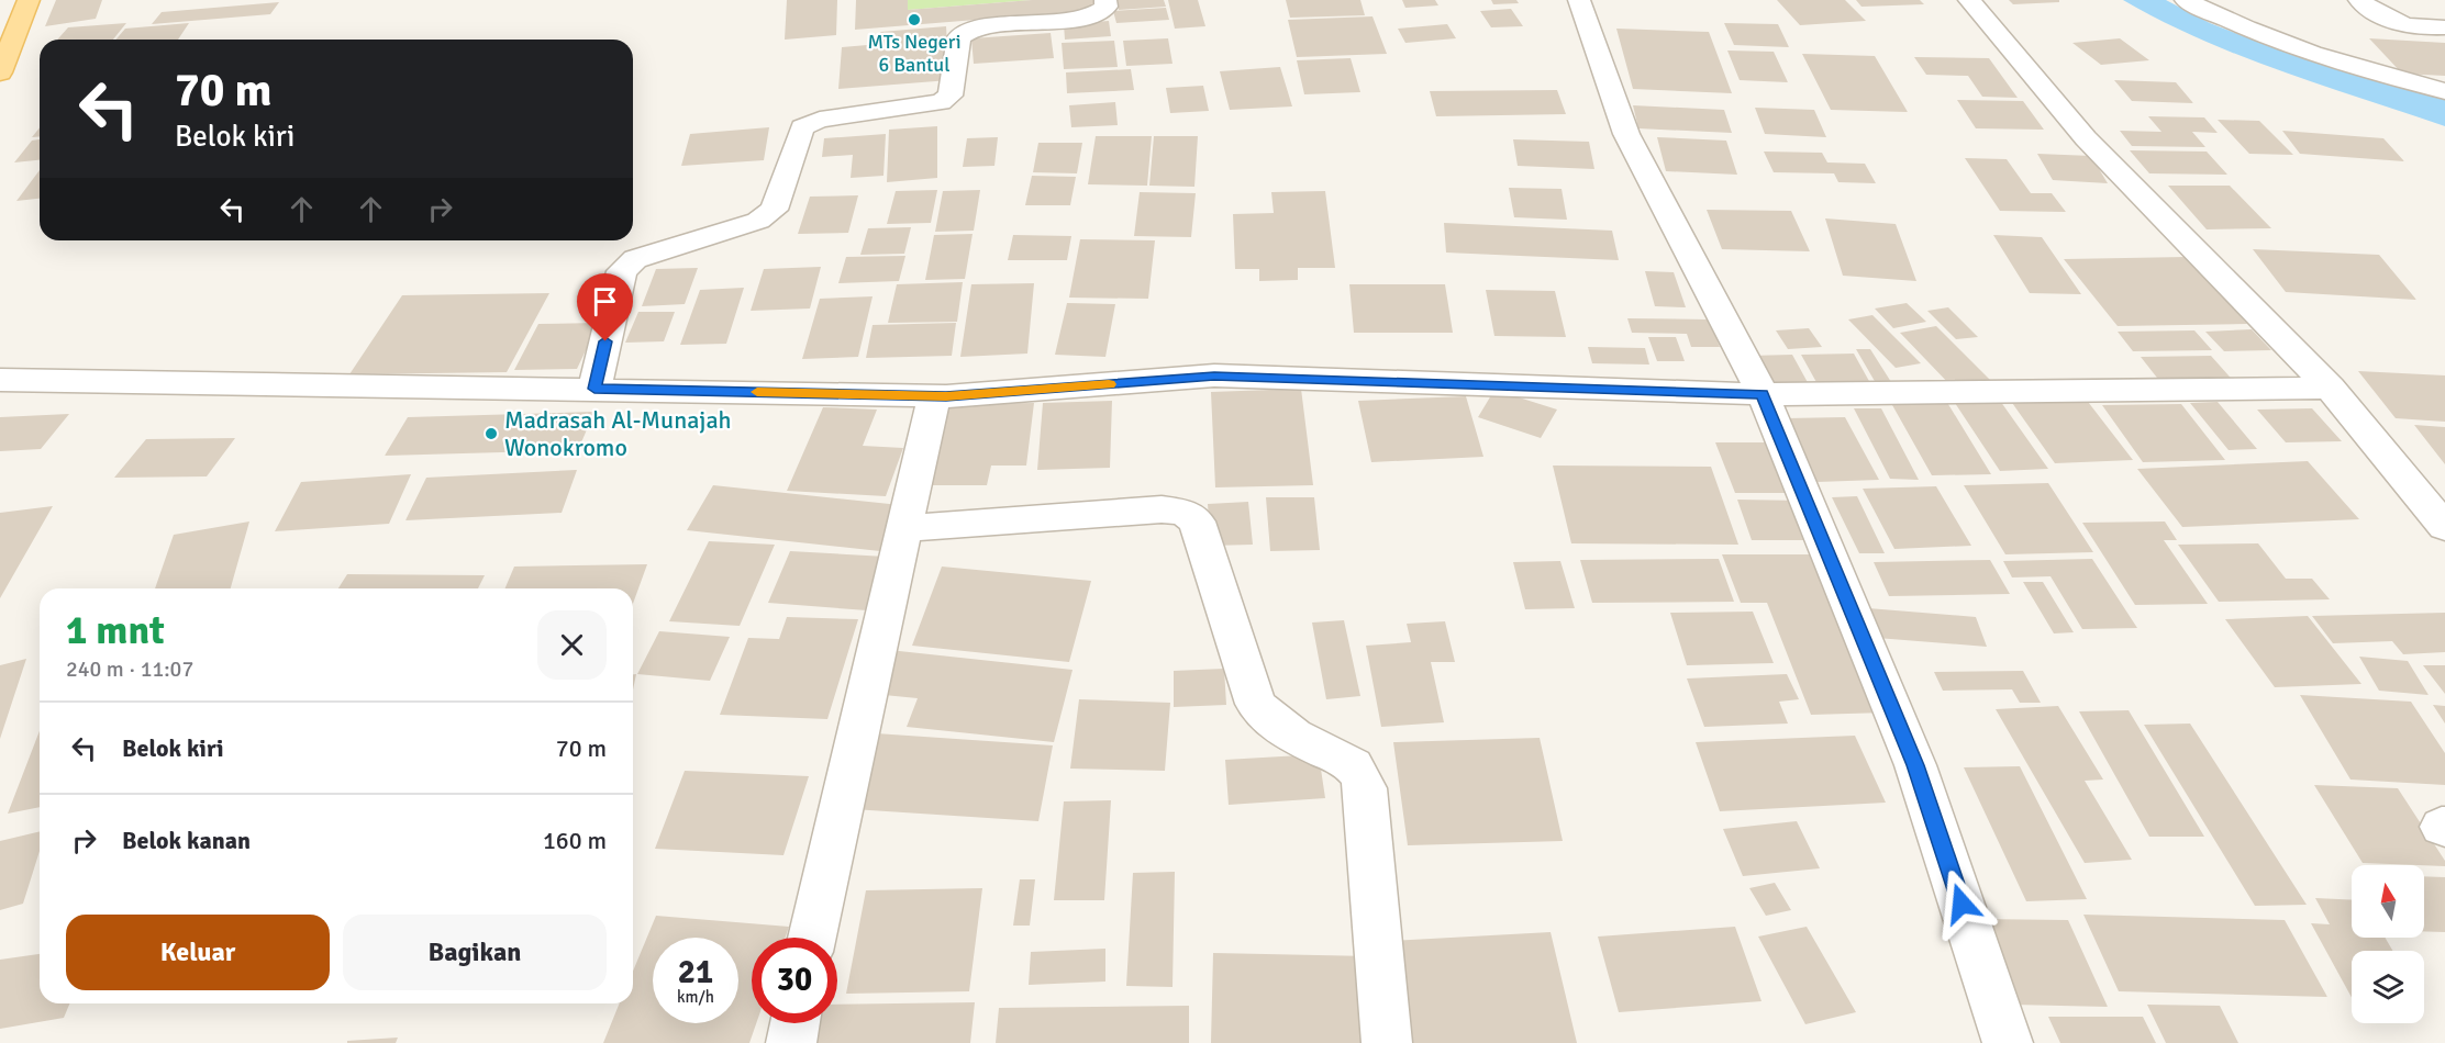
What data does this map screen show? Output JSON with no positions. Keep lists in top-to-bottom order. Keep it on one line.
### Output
{"places":["MTs Negeri 6 Bantul","Madrasah Al-Munajah Wonokromo"],"north":"top","page":{"turn":["70 m","Belok kiri"],"heading":["1 mnt","240 m · 11:07"],"list":[{"name":"Belok kiri","value":"70 m"},{"name":"Belok kanan","value":"160 m"}],"buttons":["Keluar","Bagikan"],"speed":"21 km/h","limit":"30"}}
